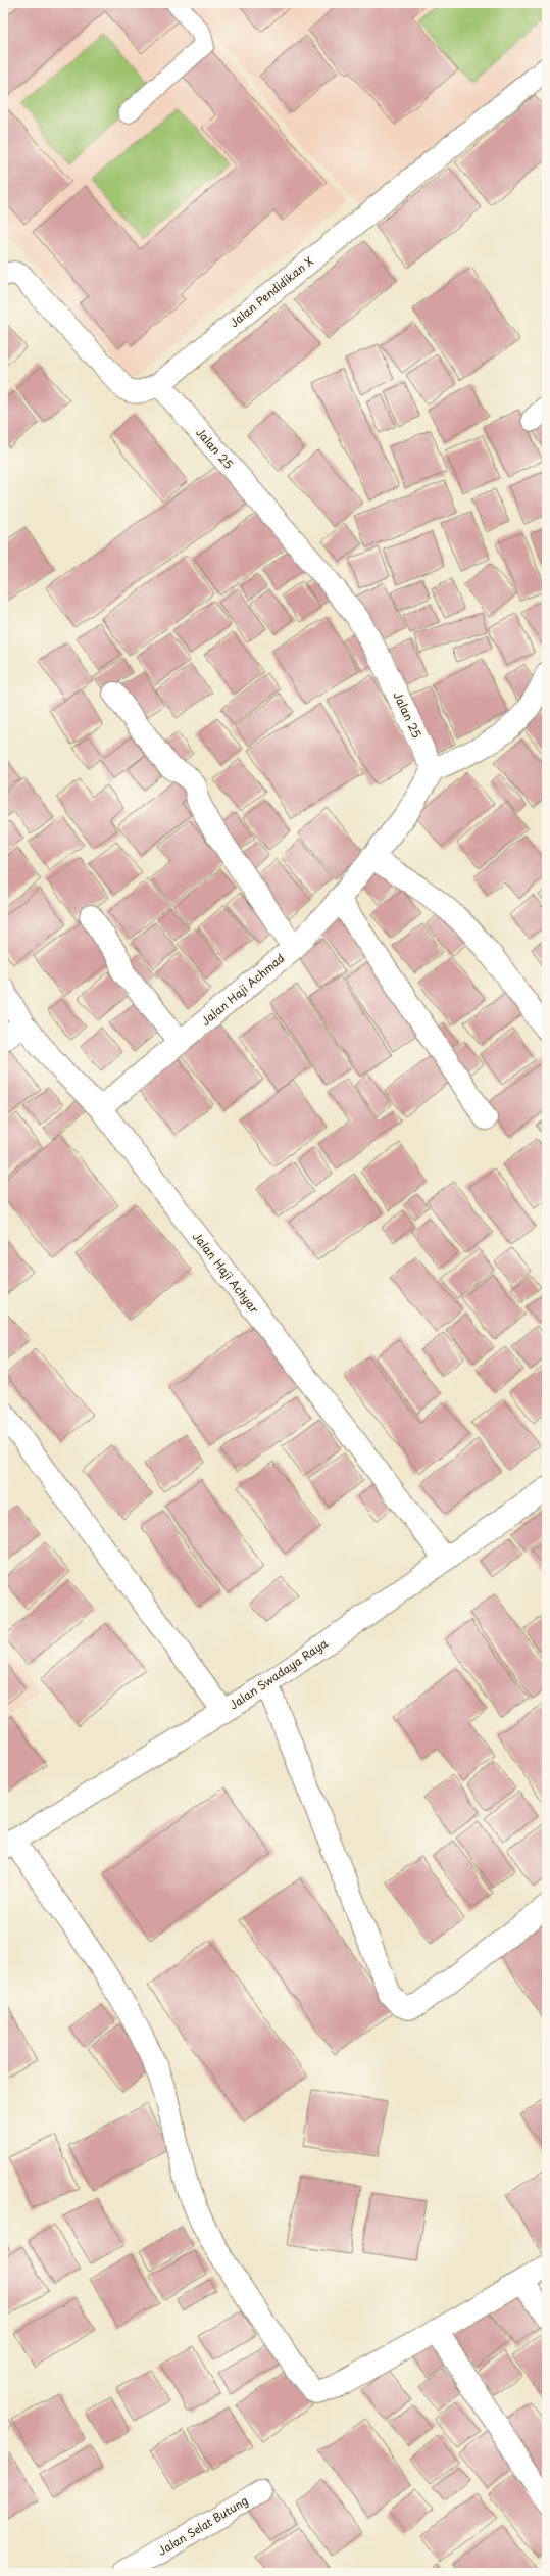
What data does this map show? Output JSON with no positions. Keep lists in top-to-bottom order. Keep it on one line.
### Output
{"streets":{"street":["Jalan Pendidikan X","Jalan 25","Jalan Haji Achmad","Jalan Haji Achyar","Jalan Swadaya Raya","Jalan Selat Butung"]},"crossings":[["Jalan Pendidikan X","Jalan 25"],["Jalan Haji Achmad","Jalan Haji Achyar"],["Jalan Haji Achyar","Jalan Swadaya Raya"]]}
